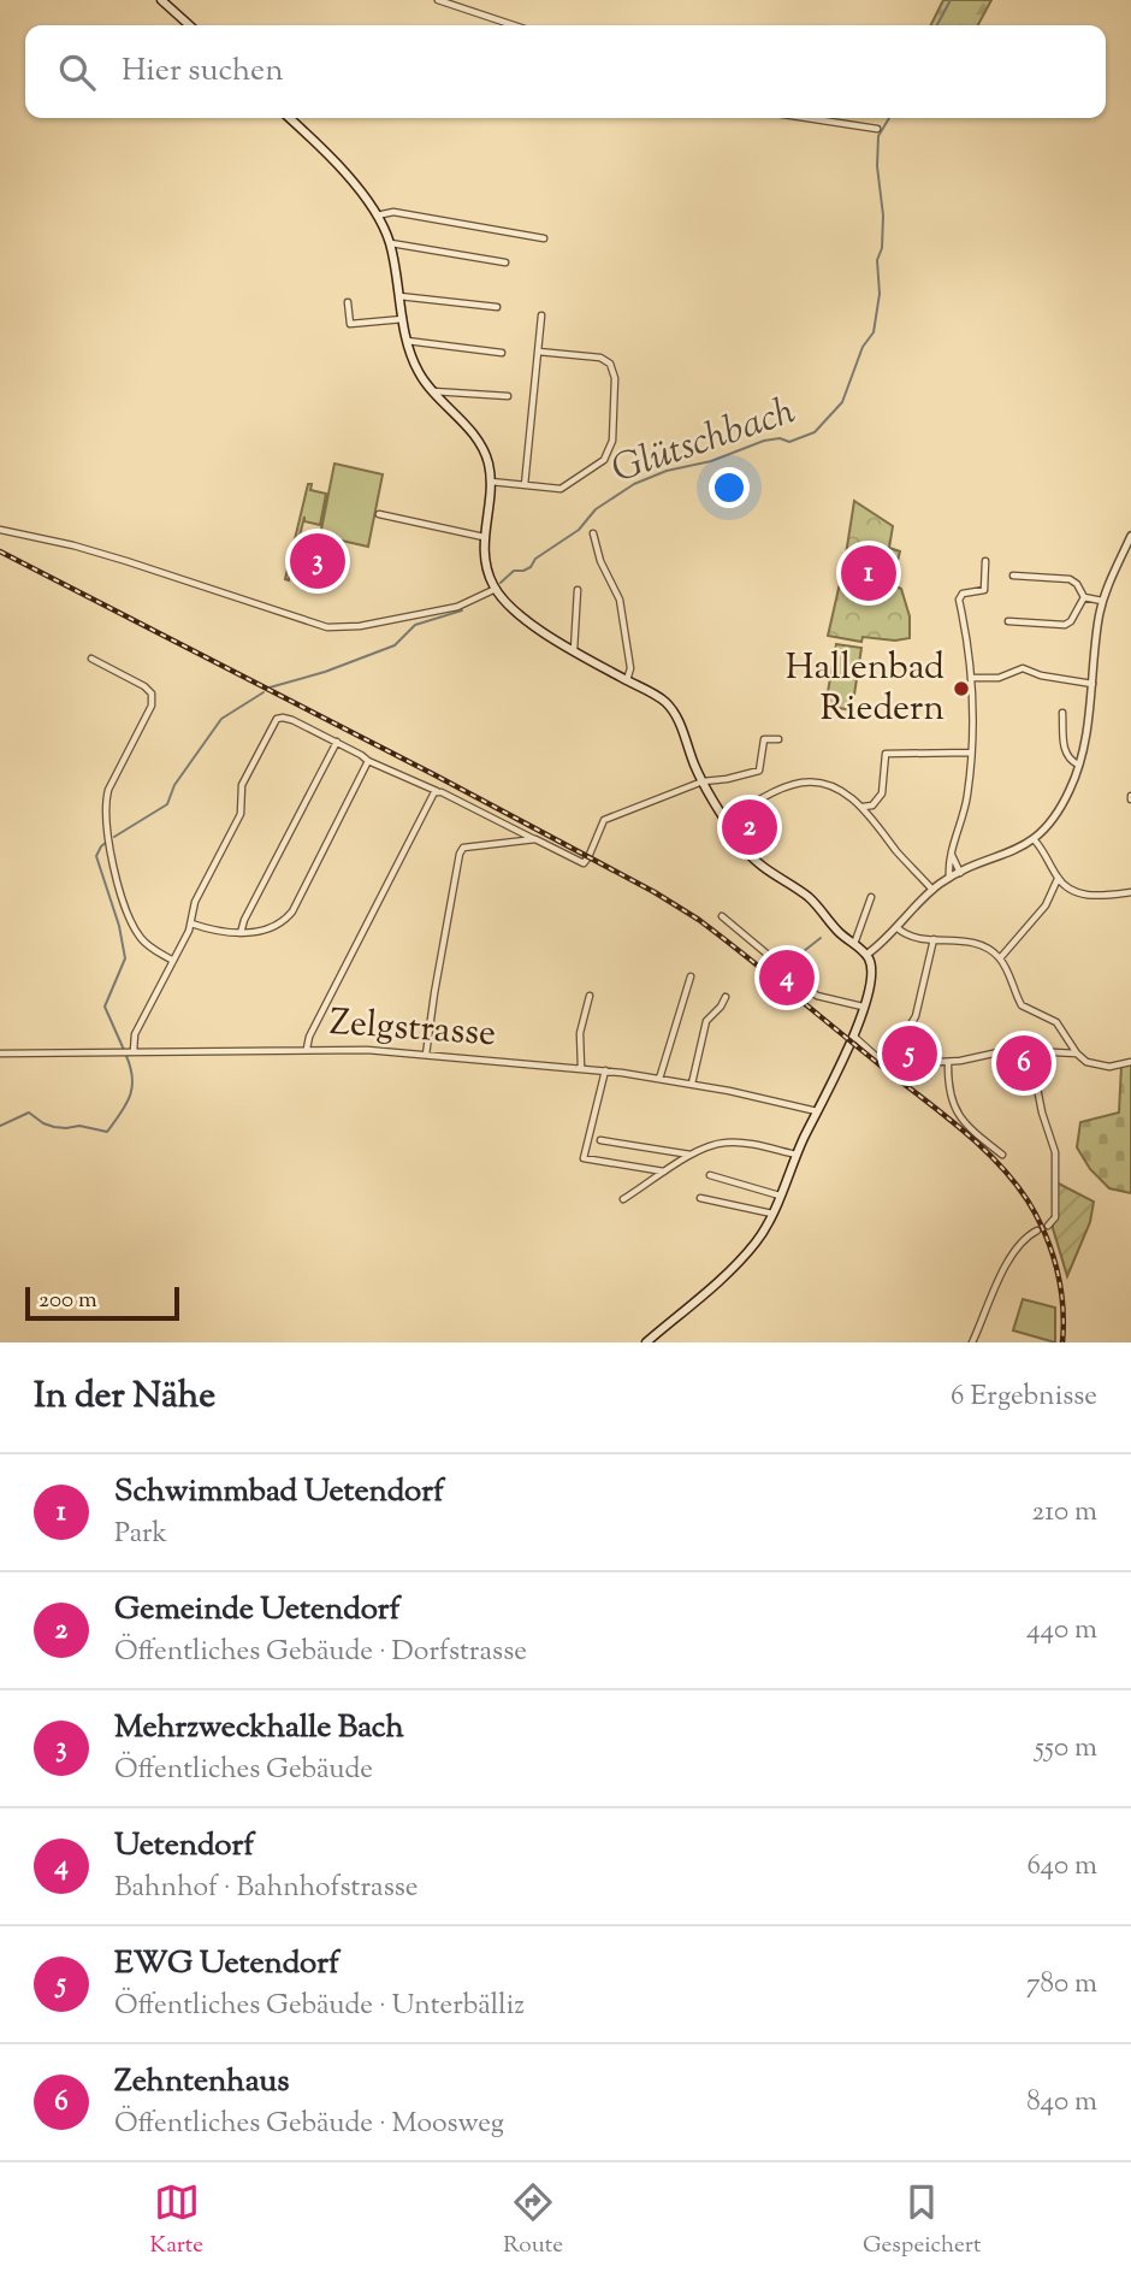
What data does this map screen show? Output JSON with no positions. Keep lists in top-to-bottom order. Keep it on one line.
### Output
{"streets":{"street":["Zelgstrasse"]},"water":["Glütschbach"],"places":["Hallenbad Riedern"],"scale_bar":"200 m","page":{"search":"Hier suchen","pins":["3","1","2","4","5","6"],"scale":"200 m","heading":["In der Nähe","6 Ergebnisse"],"list":[{"mark":"1","name":"Schwimmbad Uetendorf","note":"Park","value":"210 m"},{"mark":"2","name":"Gemeinde Uetendorf","note":"Öffentliches Gebäude · Dorfstrasse","value":"440 m"},{"mark":"3","name":"Mehrzweckhalle Bach","note":"Öffentliches Gebäude","value":"550 m"},{"mark":"4","name":"Uetendorf","note":"Bahnhof · Bahnhofstrasse","value":"640 m"},{"mark":"5","name":"EWG Uetendorf","note":"Öffentliches Gebäude · Unterbälliz","value":"780 m"},{"mark":"6","name":"Zehntenhaus","note":"Öffentliches Gebäude · Moosweg","value":"840 m"}],"nav":["Karte","Route","Gespeichert"]}}
